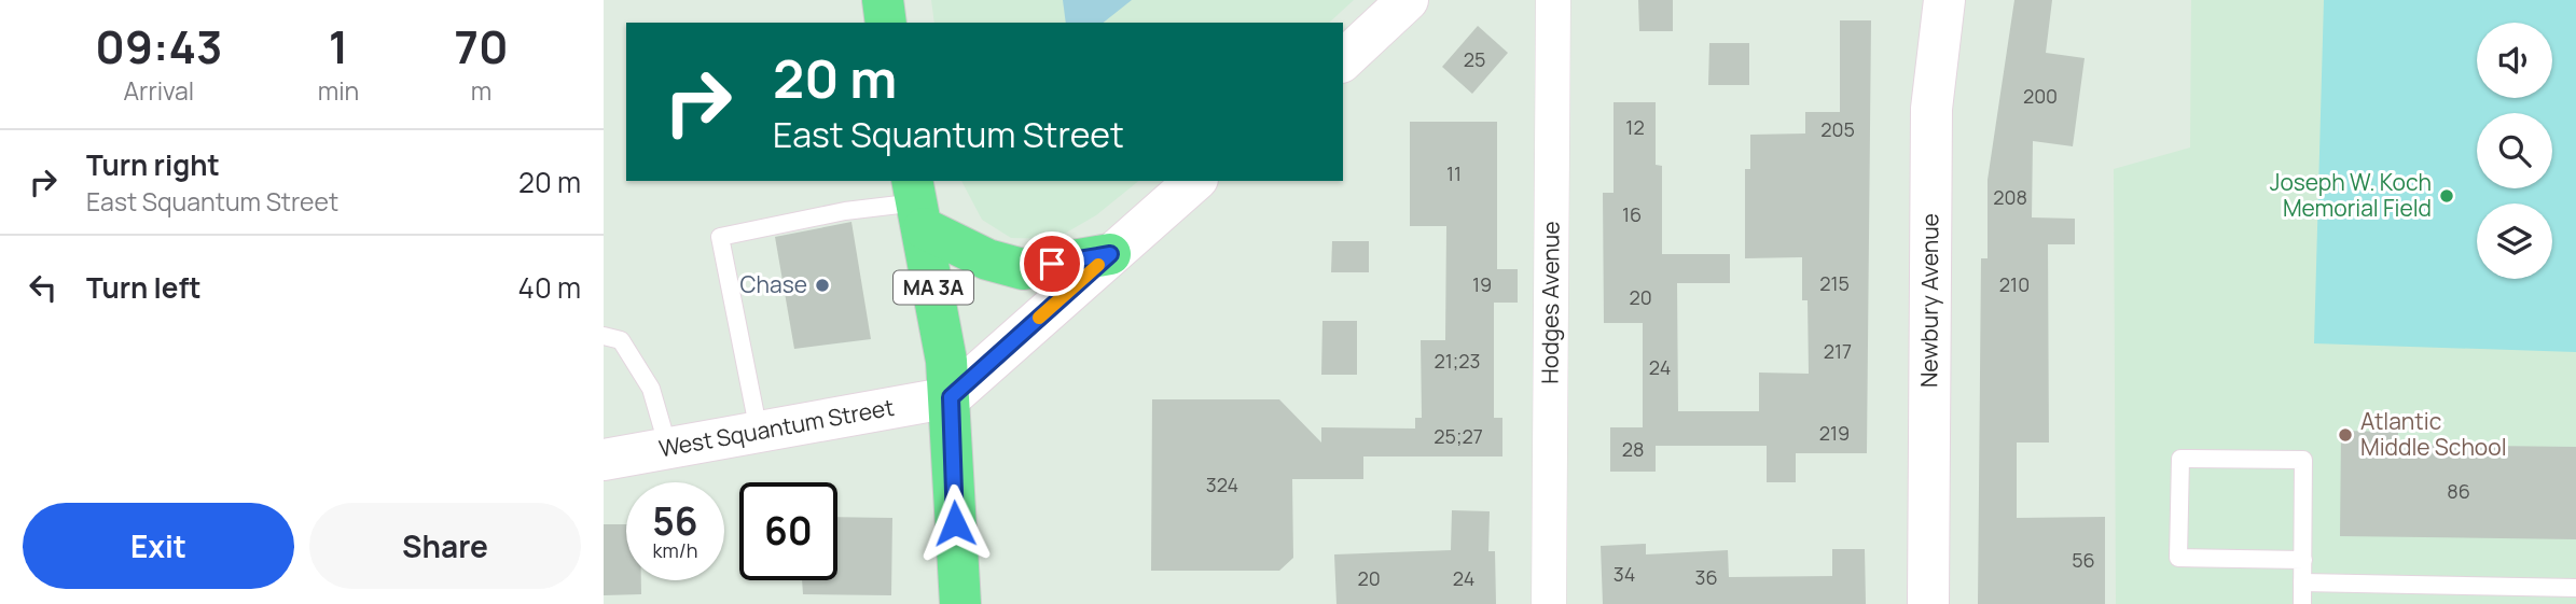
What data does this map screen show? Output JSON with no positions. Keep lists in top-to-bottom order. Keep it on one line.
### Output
{"streets":{"main road":["MA 3A","Newbury Avenue","West Squantum Street"],"street":["Hodges Avenue"]},"crossings":[["MA 3A","West Squantum Street"]],"places":["Joseph W. Koch Memorial Field","Chase","Atlantic Middle School"],"house_numbers":["25","200","12","205","11","208","16","215","19","210","20","217","21;23","24","219","25;27","28","324","86","56","34","36","20","24"],"page":{"eta":["09:43","Arrival","1","min","70","m"],"turn":["20 m","East Squantum Street"],"list":[{"name":"Turn right","note":"East Squantum Street","value":"20 m"},{"name":"Turn left","value":"40 m"}],"speed":"56 km/h","limit":"60","buttons":["Exit","Share"]}}
